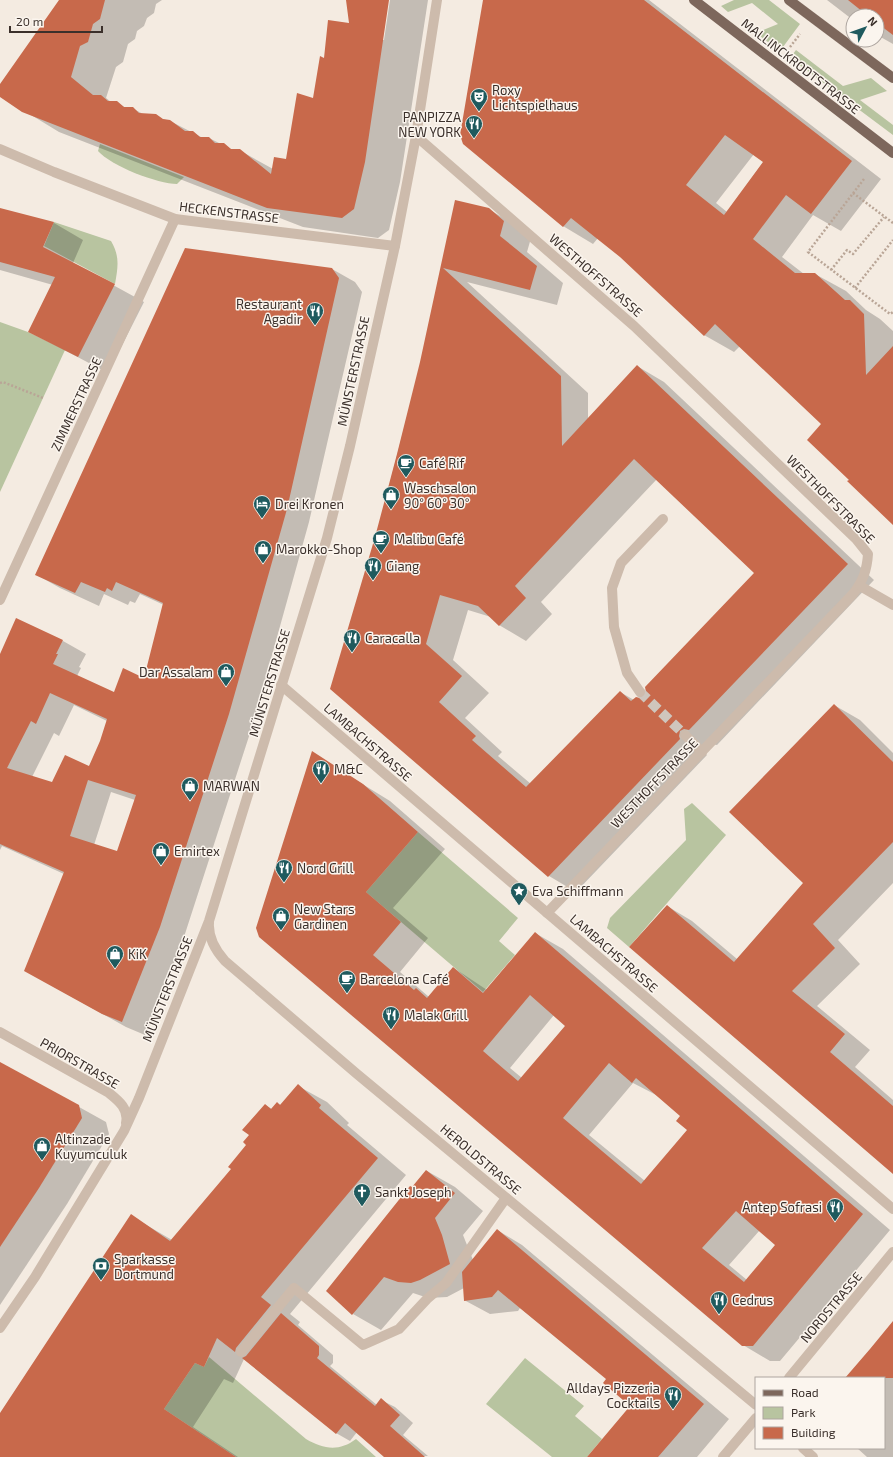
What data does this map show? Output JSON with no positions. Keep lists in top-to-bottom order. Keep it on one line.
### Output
{"streets":{"main road":["MALLINCKRODTSTRASSE"],"street":["HECKENSTRASSE","WESTHOFFSTRASSE","MÜNSTERSTRASSE","ZIMMERSTRASSE","LAMBACHSTRASSE","PRIORSTRASSE","HEROLDSTRASSE","NORDSTRASSE"]},"crossings":[["HECKENSTRASSE","MÜNSTERSTRASSE"],["HECKENSTRASSE","ZIMMERSTRASSE"],["WESTHOFFSTRASSE","MÜNSTERSTRASSE"],["WESTHOFFSTRASSE","LAMBACHSTRASSE"],["MÜNSTERSTRASSE","LAMBACHSTRASSE"],["MÜNSTERSTRASSE","PRIORSTRASSE"],["MÜNSTERSTRASSE","HEROLDSTRASSE"]],"places":{"theatre":["Roxy Lichtspielhaus"],"restaurant":["PANPIZZA NEW YORK","Restaurant Agadir","Giang","Caracalla","M&C","Nord Grill","Malak Grill","Antep Sofrasi","Cedrus","Alldays Pizzeria Cocktails"],"cafe":["Café Rif","Malibu Café","Barcelona Café"],"shop":["Waschsalon 90° 60° 30°","Marokko-Shop","Dar Assalam","MARWAN","Emirtex","New Stars Gardinen","KiK","Altinzade Kuyumculuk"],"hotel":["Drei Kronen"],"place":["Eva Schiffmann"],"church":["Sankt Joseph"],"bank":["Sparkasse Dortmund"]},"legend":["Road","Park","Building"],"scale_bar":"20 m","north":"top right"}
